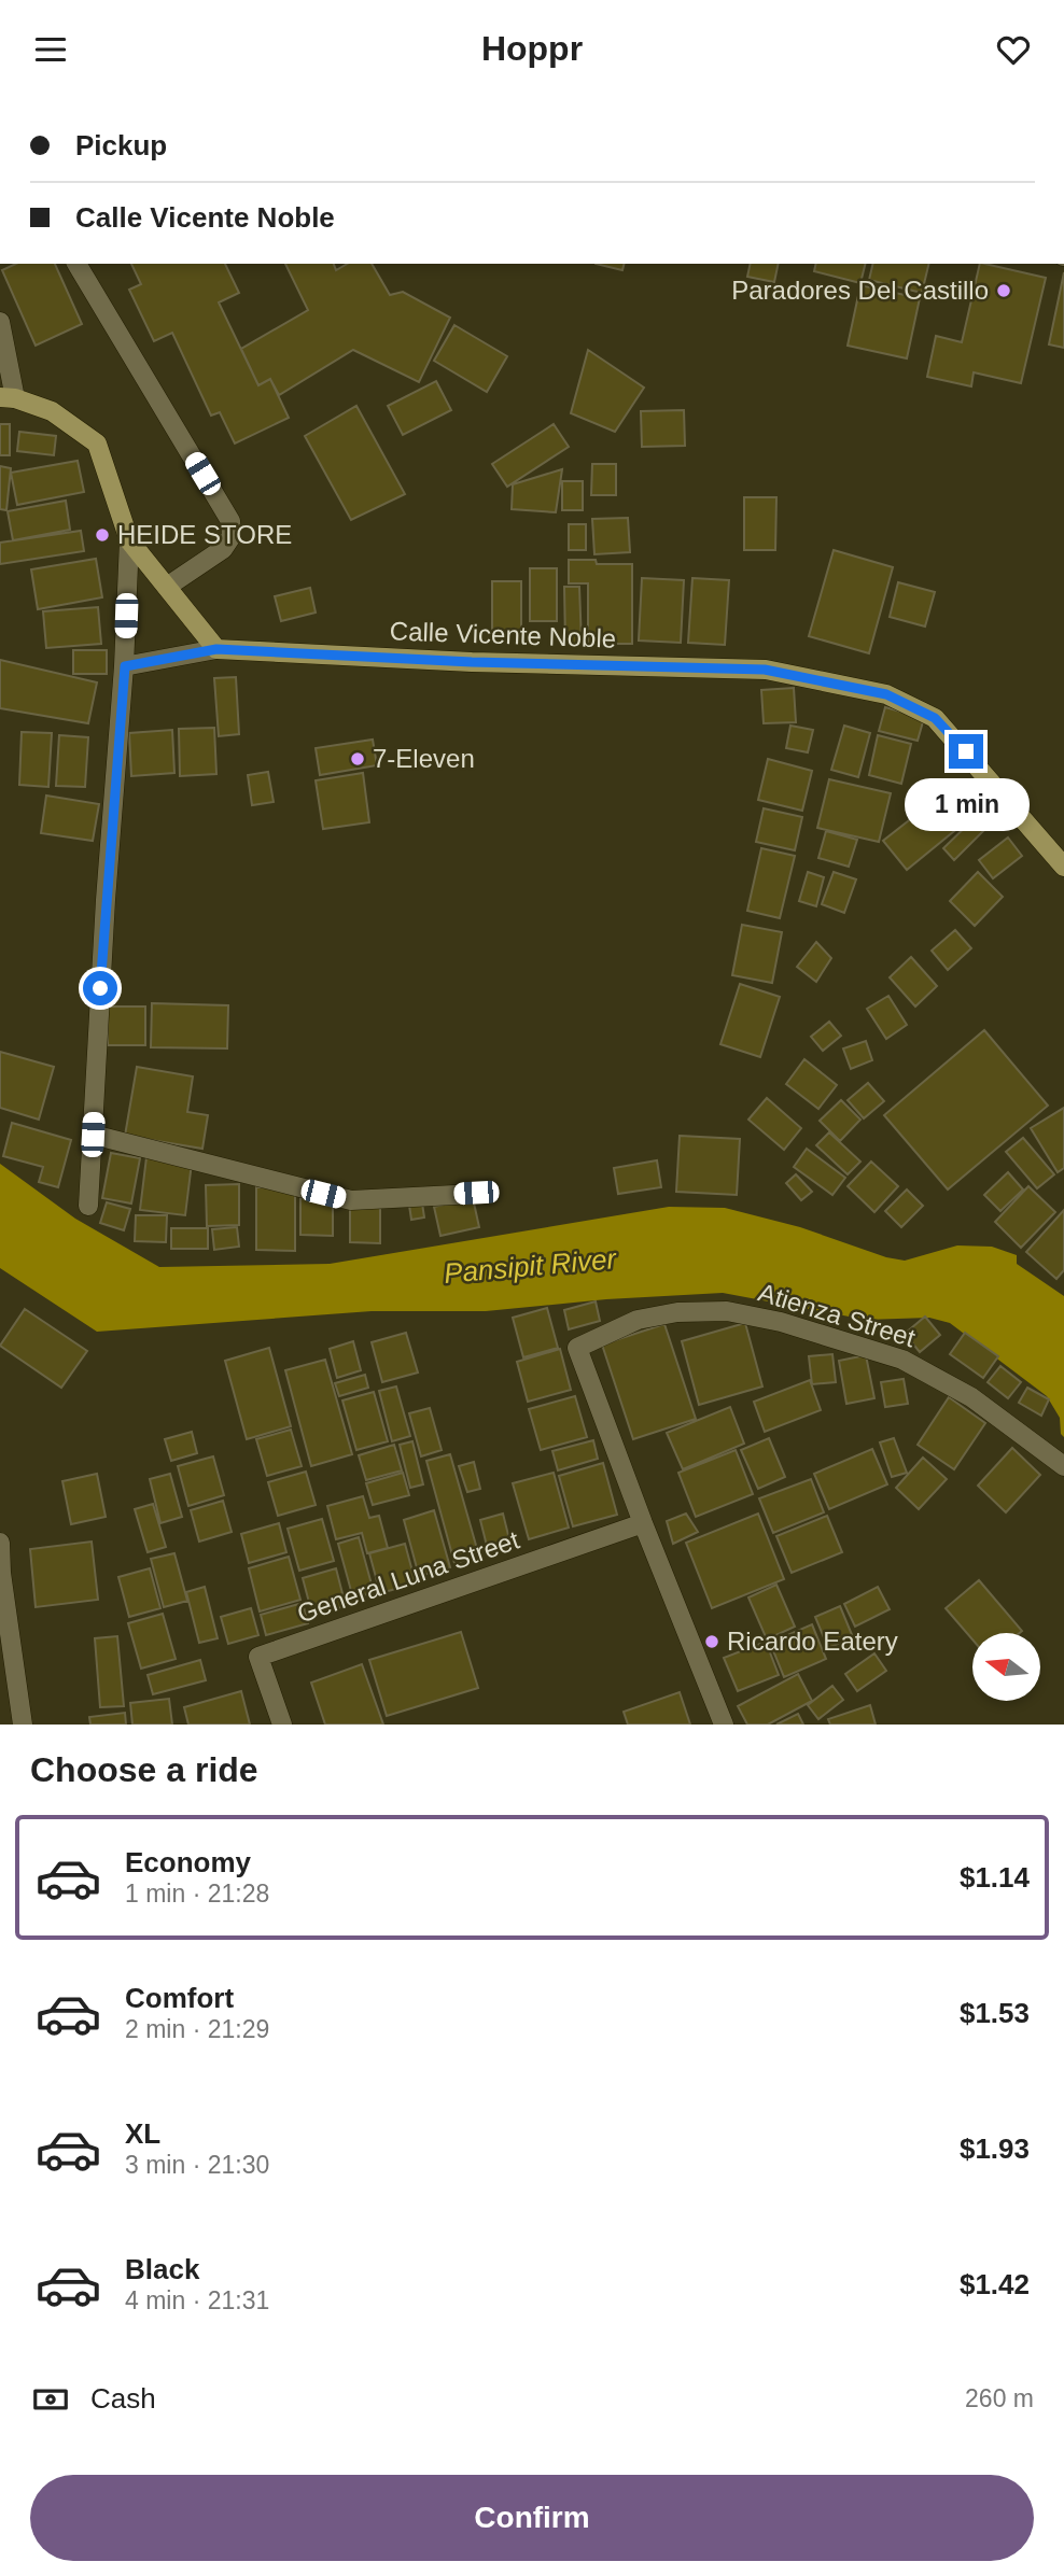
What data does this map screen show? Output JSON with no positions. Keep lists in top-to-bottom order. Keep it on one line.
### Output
{"streets":{"main road":["Calle Vicente Noble"],"street":["Atienza Street","General Luna Street"]},"crossings":[["Atienza Street","General Luna Street"]],"water":["Pansipit River"],"places":["Paradores Del Castillo","HEIDE STORE","7-Eleven","Ricardo Eatery"],"north":"left","page":{"header":"Hoppr","banner":["Pickup","Calle Vicente Noble"],"bubble":"1 min","heading":"Choose a ride","list":[{"name":"Economy","note":"1 min · 21:28","value":"$1.14"},{"name":"Comfort","note":"2 min · 21:29","value":"$1.53"},{"name":"XL","note":"3 min · 21:30","value":"$1.93"},{"name":"Black","note":"4 min · 21:31","value":"$1.42"}],"pay":["Cash","260 m"],"buttons":"Confirm"}}
